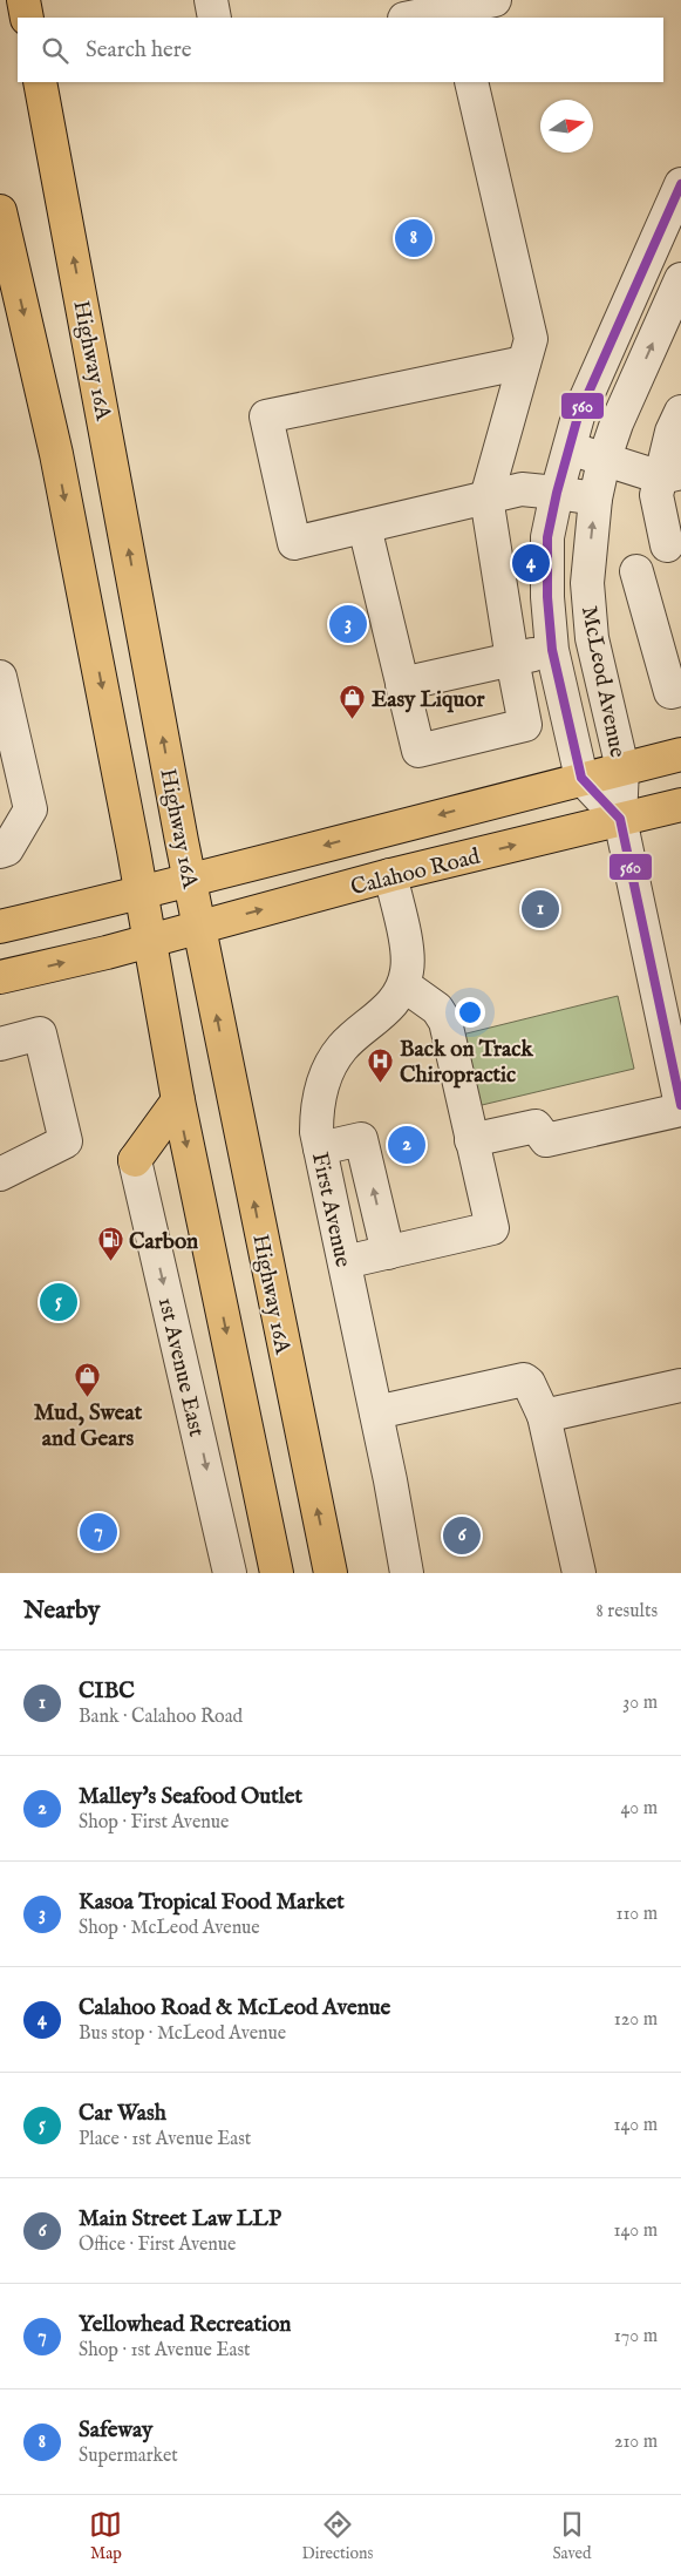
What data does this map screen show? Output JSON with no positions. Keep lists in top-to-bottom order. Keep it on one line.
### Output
{"streets":{"main road":["Highway 16A","Calahoo Road"],"street":["McLeod Avenue","First Avenue","1st Avenue East"]},"crossings":[["Highway 16A","Calahoo Road"],["McLeod Avenue","Calahoo Road"],["Calahoo Road","First Avenue"]],"one_way":["1st Avenue East"],"places":{"shop":["Easy Liquor","Mud, Sweat and Gears"],"hospital":["Back on Track Chiropractic"],"fuel station":["Carbon"]},"lines":["transit line 560"],"north":"right","page":{"search":"Search here","pins":["8","4","3","1","2","5","7","6"],"heading":["Nearby","8 results"],"list":[{"mark":"1","name":"CIBC","note":"Bank · Calahoo Road","value":"30 m"},{"mark":"2","name":"Malley's Seafood Outlet","note":"Shop · First Avenue","value":"40 m"},{"mark":"3","name":"Kasoa Tropical Food Market","note":"Shop · McLeod Avenue","value":"110 m"},{"mark":"4","name":"Calahoo Road & McLeod Avenue","note":"Bus stop · McLeod Avenue","value":"120 m"},{"mark":"5","name":"Car Wash","note":"Place · 1st Avenue East","value":"140 m"},{"mark":"6","name":"Main Street Law LLP","note":"Office · First Avenue","value":"140 m"},{"mark":"7","name":"Yellowhead Recreation","note":"Shop · 1st Avenue East","value":"170 m"},{"mark":"8","name":"Safeway","note":"Supermarket","value":"210 m"}],"nav":["Map","Directions","Saved"]}}
